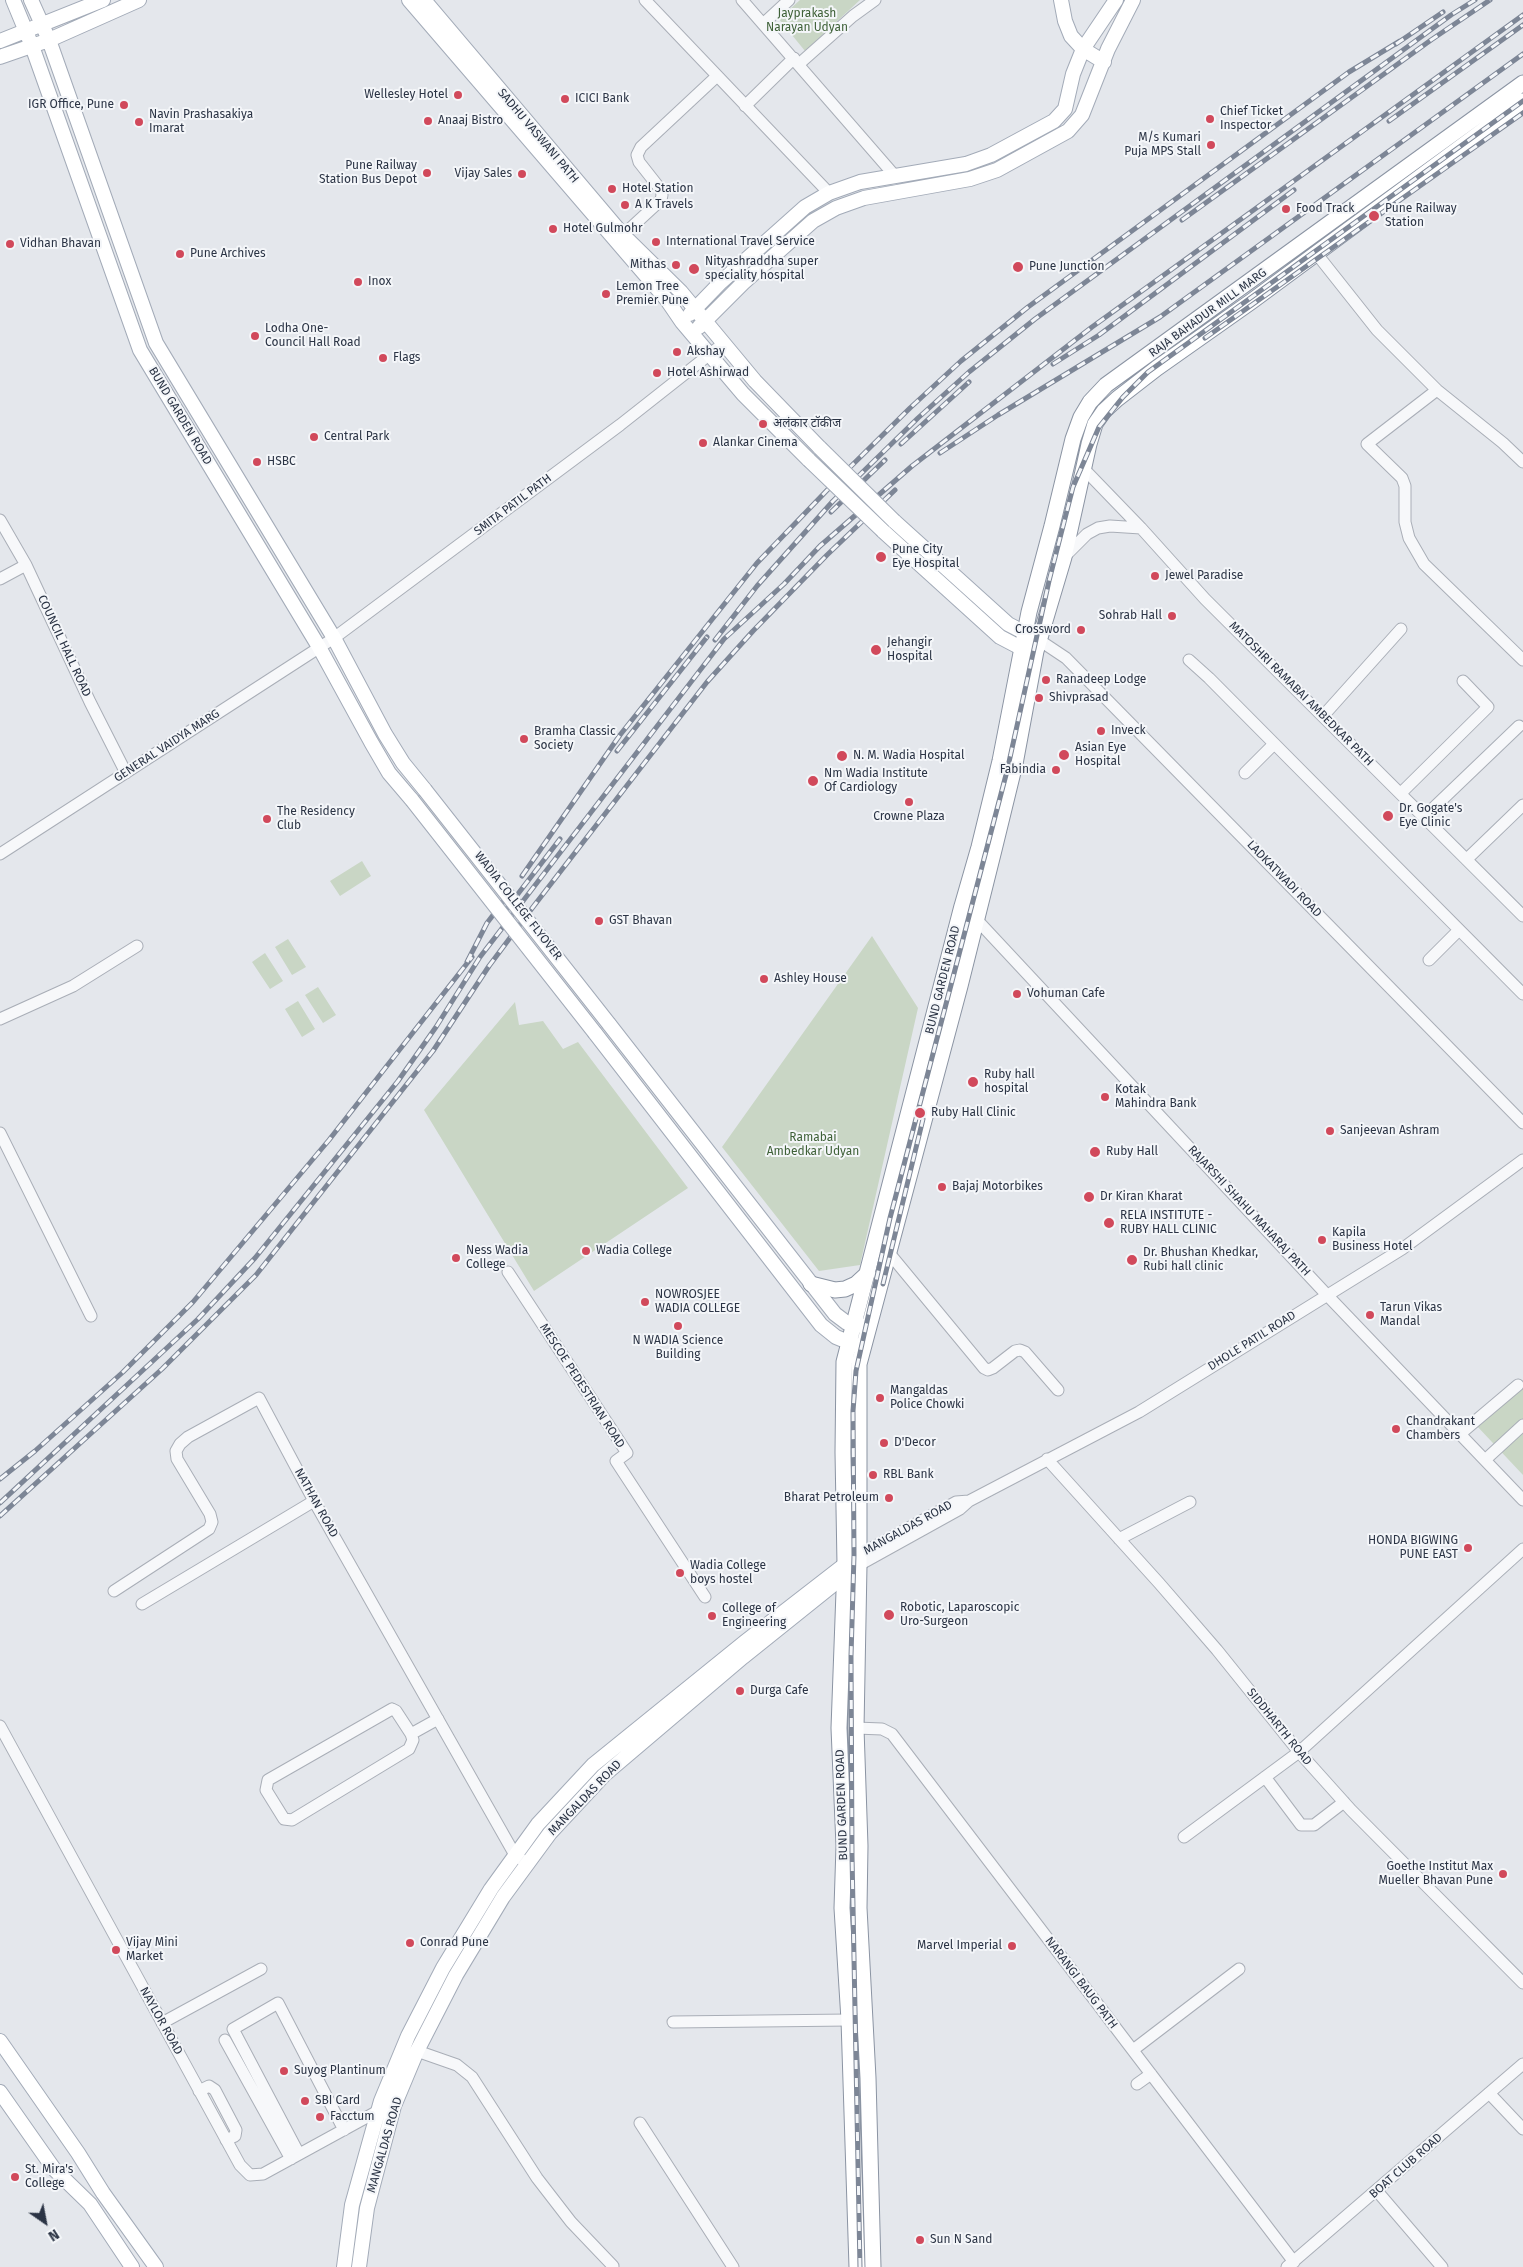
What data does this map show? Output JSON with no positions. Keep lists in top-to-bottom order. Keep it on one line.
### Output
{"streets":{"highway":["RAJA BAHADUR MILL MARG","BUND GARDEN ROAD"],"main road":["SADHU VASWANI PATH","WADIA COLLEGE FLYOVER","MANGALDAS ROAD"],"street":["SMITA PATIL PATH","COUNCIL HALL ROAD","MATOSHRI RAMABAI AMBEDKAR PATH","GENERAL VAIDYA MARG","LADKATWADI ROAD","RAJARSHI SHAHU MAHARAJ PATH","DHOLE PATIL ROAD","MESCOE PEDESTRIAN ROAD","NATHAN ROAD","SIDDHARTH ROAD","NARANGI BAUG PATH","NAYLOR ROAD","BOAT CLUB ROAD"]},"crossings":[["SADHU VASWANI PATH","RAJA BAHADUR MILL MARG"],["SADHU VASWANI PATH","BUND GARDEN ROAD"],["SADHU VASWANI PATH","SMITA PATIL PATH"],["RAJA BAHADUR MILL MARG","BUND GARDEN ROAD"],["RAJA BAHADUR MILL MARG","MATOSHRI RAMABAI AMBEDKAR PATH"],["RAJA BAHADUR MILL MARG","LADKATWADI ROAD"],["BUND GARDEN ROAD","SMITA PATIL PATH"],["BUND GARDEN ROAD","GENERAL VAIDYA MARG"],["BUND GARDEN ROAD","LADKATWADI ROAD"],["BUND GARDEN ROAD","WADIA COLLEGE FLYOVER"],["BUND GARDEN ROAD","RAJARSHI SHAHU MAHARAJ PATH"],["BUND GARDEN ROAD","MANGALDAS ROAD"],["BUND GARDEN ROAD","NARANGI BAUG PATH"],["SMITA PATIL PATH","GENERAL VAIDYA MARG"],["COUNCIL HALL ROAD","GENERAL VAIDYA MARG"],["RAJARSHI SHAHU MAHARAJ PATH","DHOLE PATIL ROAD"],["DHOLE PATIL ROAD","MANGALDAS ROAD"],["DHOLE PATIL ROAD","SIDDHARTH ROAD"],["NATHAN ROAD","MANGALDAS ROAD"],["MANGALDAS ROAD","NAYLOR ROAD"],["NARANGI BAUG PATH","BOAT CLUB ROAD"]],"parks":["Jayprakash Narayan Udyan","Ramabai Ambedkar Udyan"],"places":["Wellesley Hotel","ICICI Bank","IGR Office, Pune","Chief Ticket Inspector","Anaaj Bistro","Navin Prashasakiya Imarat","M/s Kumari Puja MPS Stall","Pune Railway Station Bus Depot","Vijay Sales","Hotel Station","A K Travels","Food Track","Pune Railway Station","Hotel Gulmohr","International Travel Service","Vidhan Bhavan","Pune Archives","Mithas","Pune Junction","Nityashraddha super speciality hospital","Inox","Lemon Tree Premier Pune","Lodha One- Council Hall Road","Akshay","Flags","Hotel Ashirwad","अलंकार टॉकीज","Central Park","Alankar Cinema","HSBC","Pune City Eye Hospital","Jewel Paradise","Sohrab Hall","Crossword","Jehangir Hospital","Ranadeep Lodge","Shivprasad","Inveck","Bramha Classic Society","Asian Eye Hospital","N. M. Wadia Hospital","Fabindia","Nm Wadia Institute Of Cardiology","Crowne Plaza","Dr. Gogate's Eye Clinic","The Residency Club","GST Bhavan","Ashley House","Vohuman Cafe","Ruby hall hospital","Kotak Mahindra Bank","Ruby Hall Clinic","Sanjeevan Ashram","Ruby Hall","Bajaj Motorbikes","Dr Kiran Kharat","RELA INSTITUTE - RUBY HALL CLINIC","Kapila Business Hotel","Wadia College","Ness Wadia College","Dr. Bhushan Khedkar, Rubi hall clinic","NOWROSJEE WADIA COLLEGE","Tarun Vikas Mandal","N WADIA Science Building","Mangaldas Police Chowki","Chandrakant Chambers","D'Decor","RBL Bank","Bharat Petroleum","HONDA BIGWING PUNE EAST","Wadia College boys hostel","Robotic, Laparoscopic Uro-Surgeon","College of Engineering","Durga Cafe","Goethe Institut Max Mueller Bhavan Pune","Conrad Pune","Marvel Imperial","Vijay Mini Market","Suyog Plantinum","SBI Card","Facctum","St. Mira's College","Sun N Sand"],"north":"bottom right"}
